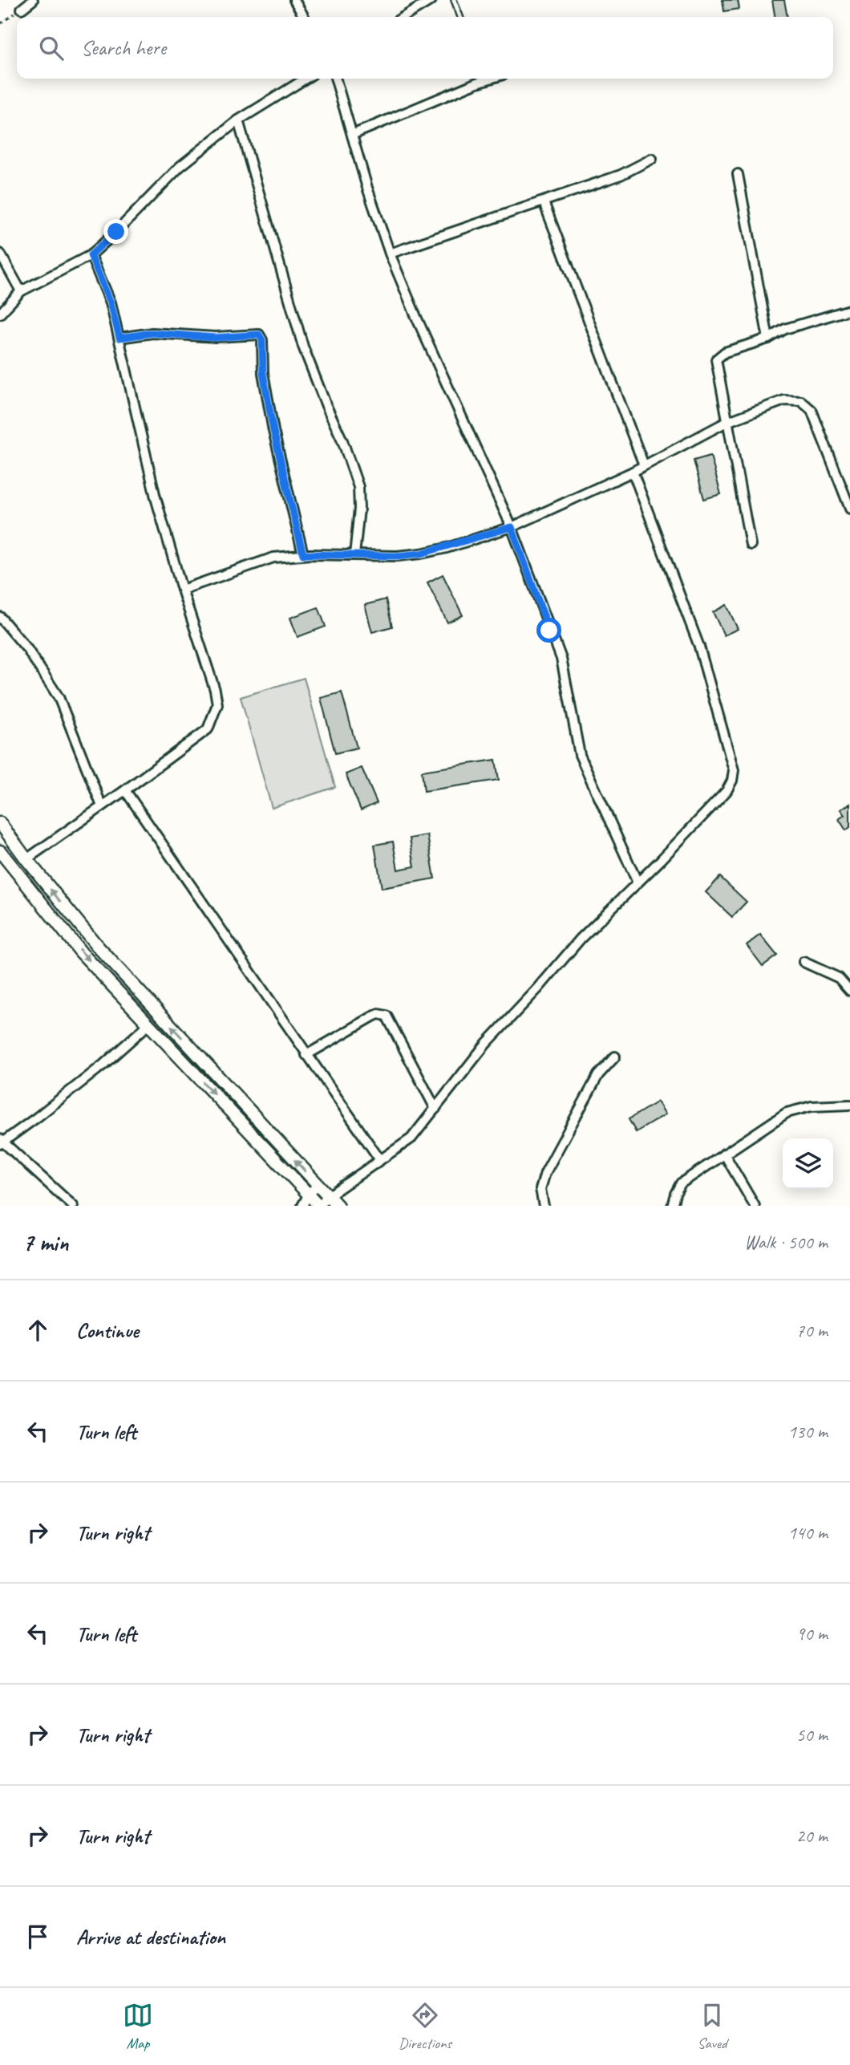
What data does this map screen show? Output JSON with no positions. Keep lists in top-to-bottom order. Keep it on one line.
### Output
{"page":{"search":"Search here","heading":["7 min","Walk · 500 m"],"list":[["Continue","70 m"],["Turn left","130 m"],["Turn right","140 m"],["Turn left","90 m"],["Turn right","50 m"],["Turn right","20 m"],"Arrive at destination"],"nav":["Map","Directions","Saved"]}}
